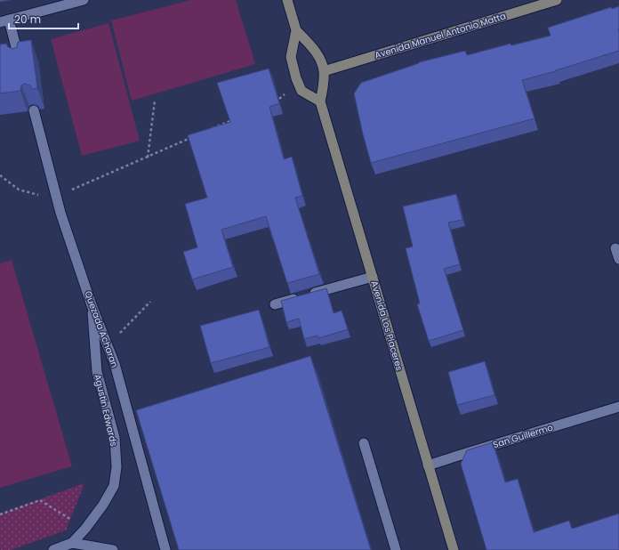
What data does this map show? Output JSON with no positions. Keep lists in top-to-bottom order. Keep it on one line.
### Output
{"streets":{"main road":["Avenida Manuel Antonio Matta","Avenida Los Placeres"],"street":["Quezada Acharan","Agustín Edwards","San Guillermo"]},"crossings":[["Avenida Manuel Antonio Matta","Avenida Los Placeres"],["Avenida Los Placeres","San Guillermo"],["Quezada Acharan","Agustín Edwards"]],"scale_bar":"20 m"}
